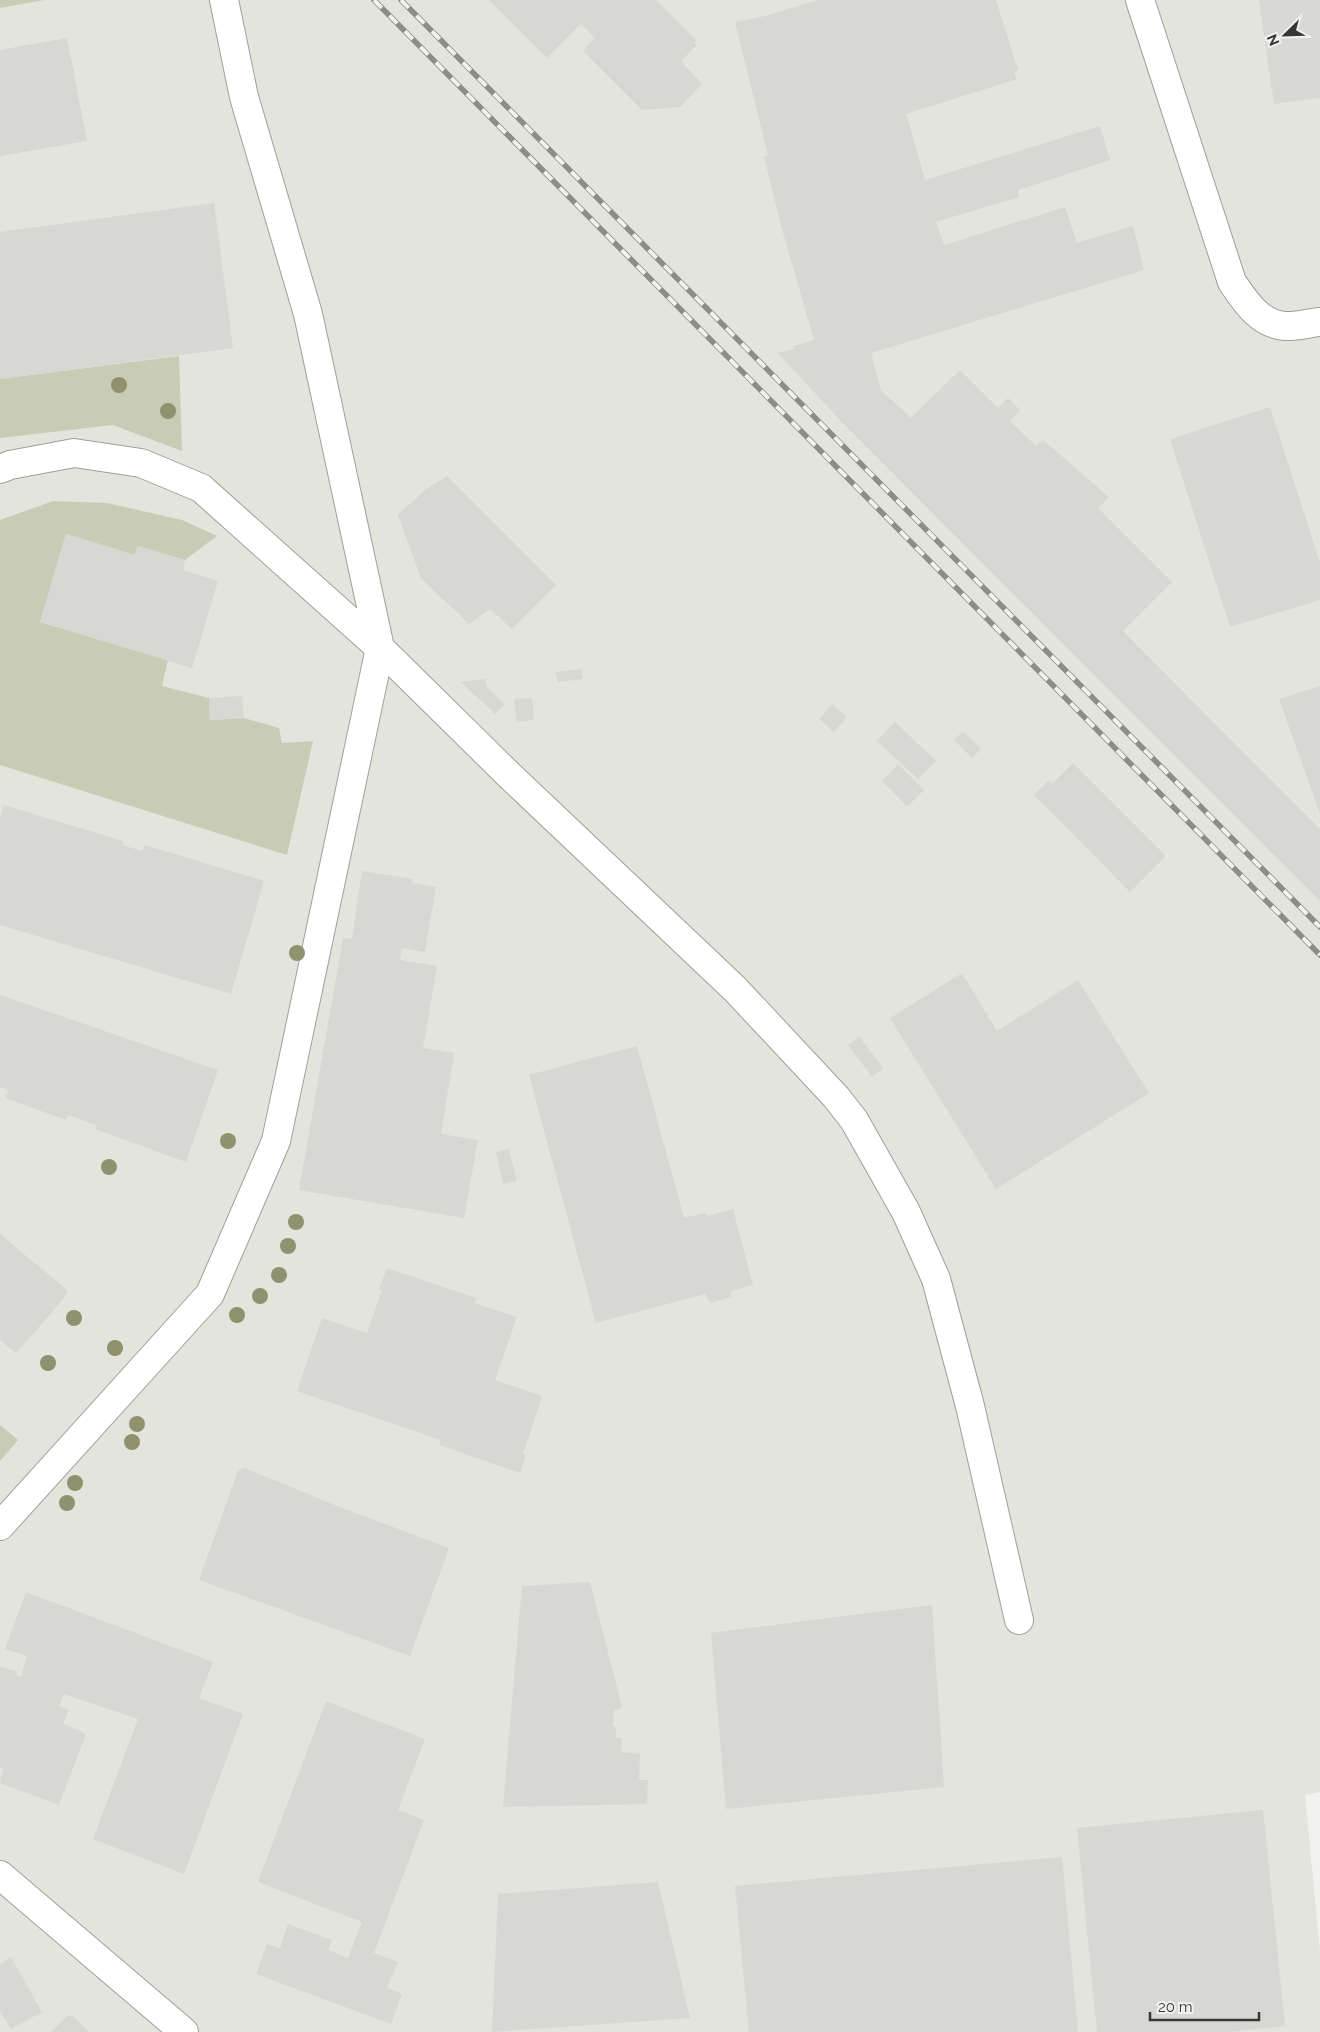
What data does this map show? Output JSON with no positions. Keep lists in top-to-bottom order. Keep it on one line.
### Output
{"scale_bar":"20 m","north":"bottom left"}
